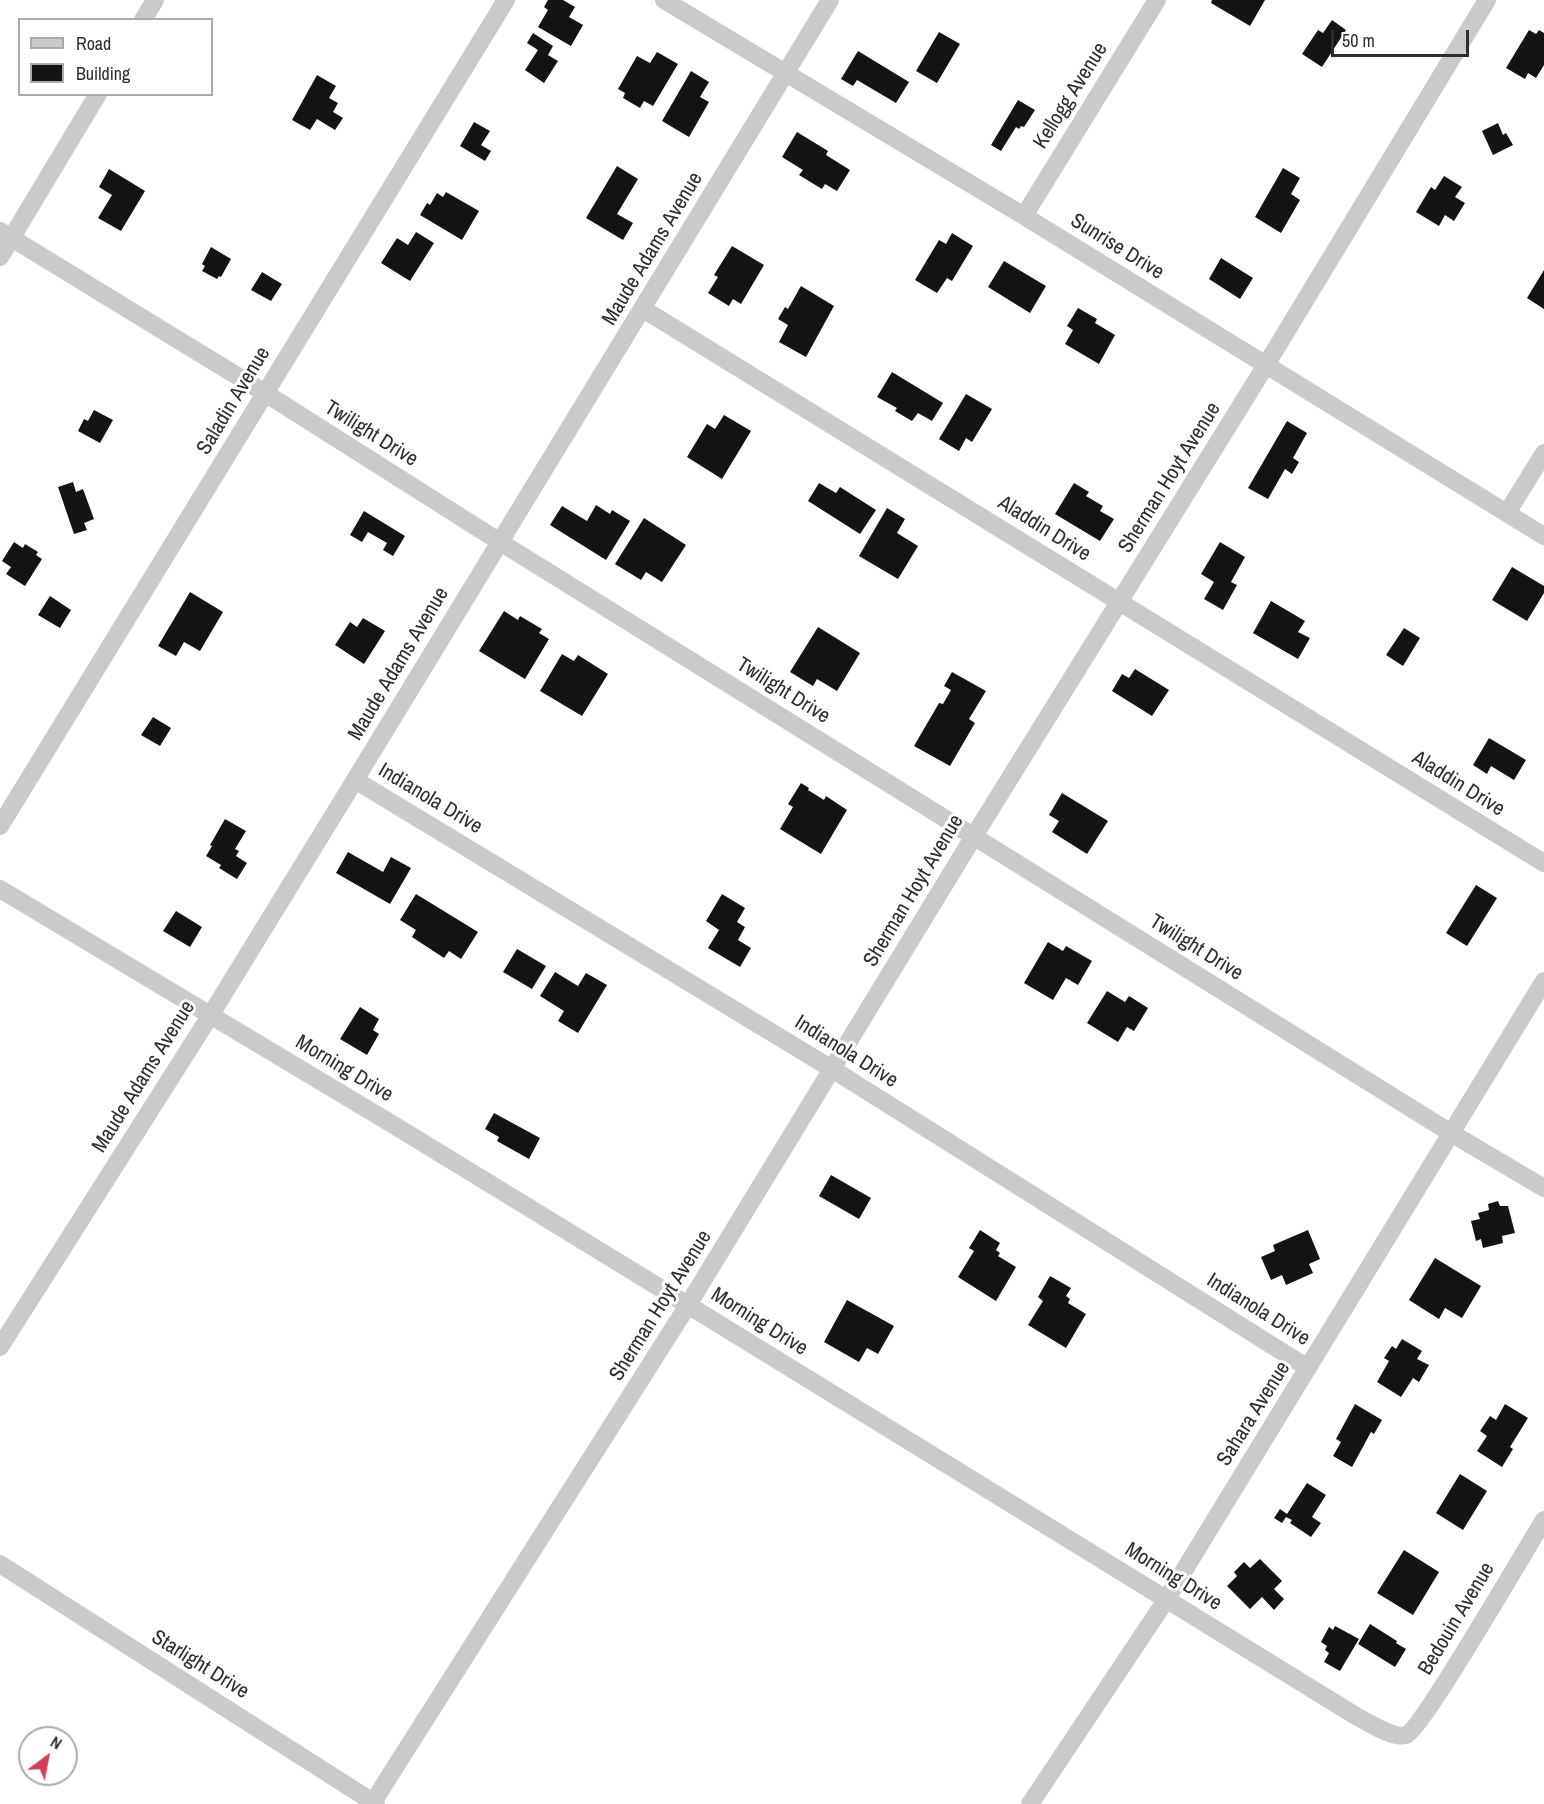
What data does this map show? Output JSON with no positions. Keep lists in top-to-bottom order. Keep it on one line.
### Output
{"streets":{"street":["Kellogg Avenue","Sunrise Drive","Maude Adams Avenue","Saladin Avenue","Twilight Drive","Sherman Hoyt Avenue","Aladdin Drive","Indianola Drive","Morning Drive","Sahara Avenue","Bedouin Avenue","Starlight Drive"]},"crossings":[["Kellogg Avenue","Sunrise Drive"],["Sunrise Drive","Maude Adams Avenue"],["Sunrise Drive","Sherman Hoyt Avenue"],["Maude Adams Avenue","Twilight Drive"],["Maude Adams Avenue","Aladdin Drive"],["Maude Adams Avenue","Indianola Drive"],["Maude Adams Avenue","Morning Drive"],["Saladin Avenue","Twilight Drive"],["Twilight Drive","Sherman Hoyt Avenue"],["Twilight Drive","Sahara Avenue"],["Sherman Hoyt Avenue","Aladdin Drive"],["Sherman Hoyt Avenue","Indianola Drive"],["Sherman Hoyt Avenue","Morning Drive"],["Sherman Hoyt Avenue","Starlight Drive"],["Indianola Drive","Sahara Avenue"],["Morning Drive","Sahara Avenue"],["Morning Drive","Bedouin Avenue"]],"legend":["Road","Building"],"scale_bar":"50 m","north":"top right"}
